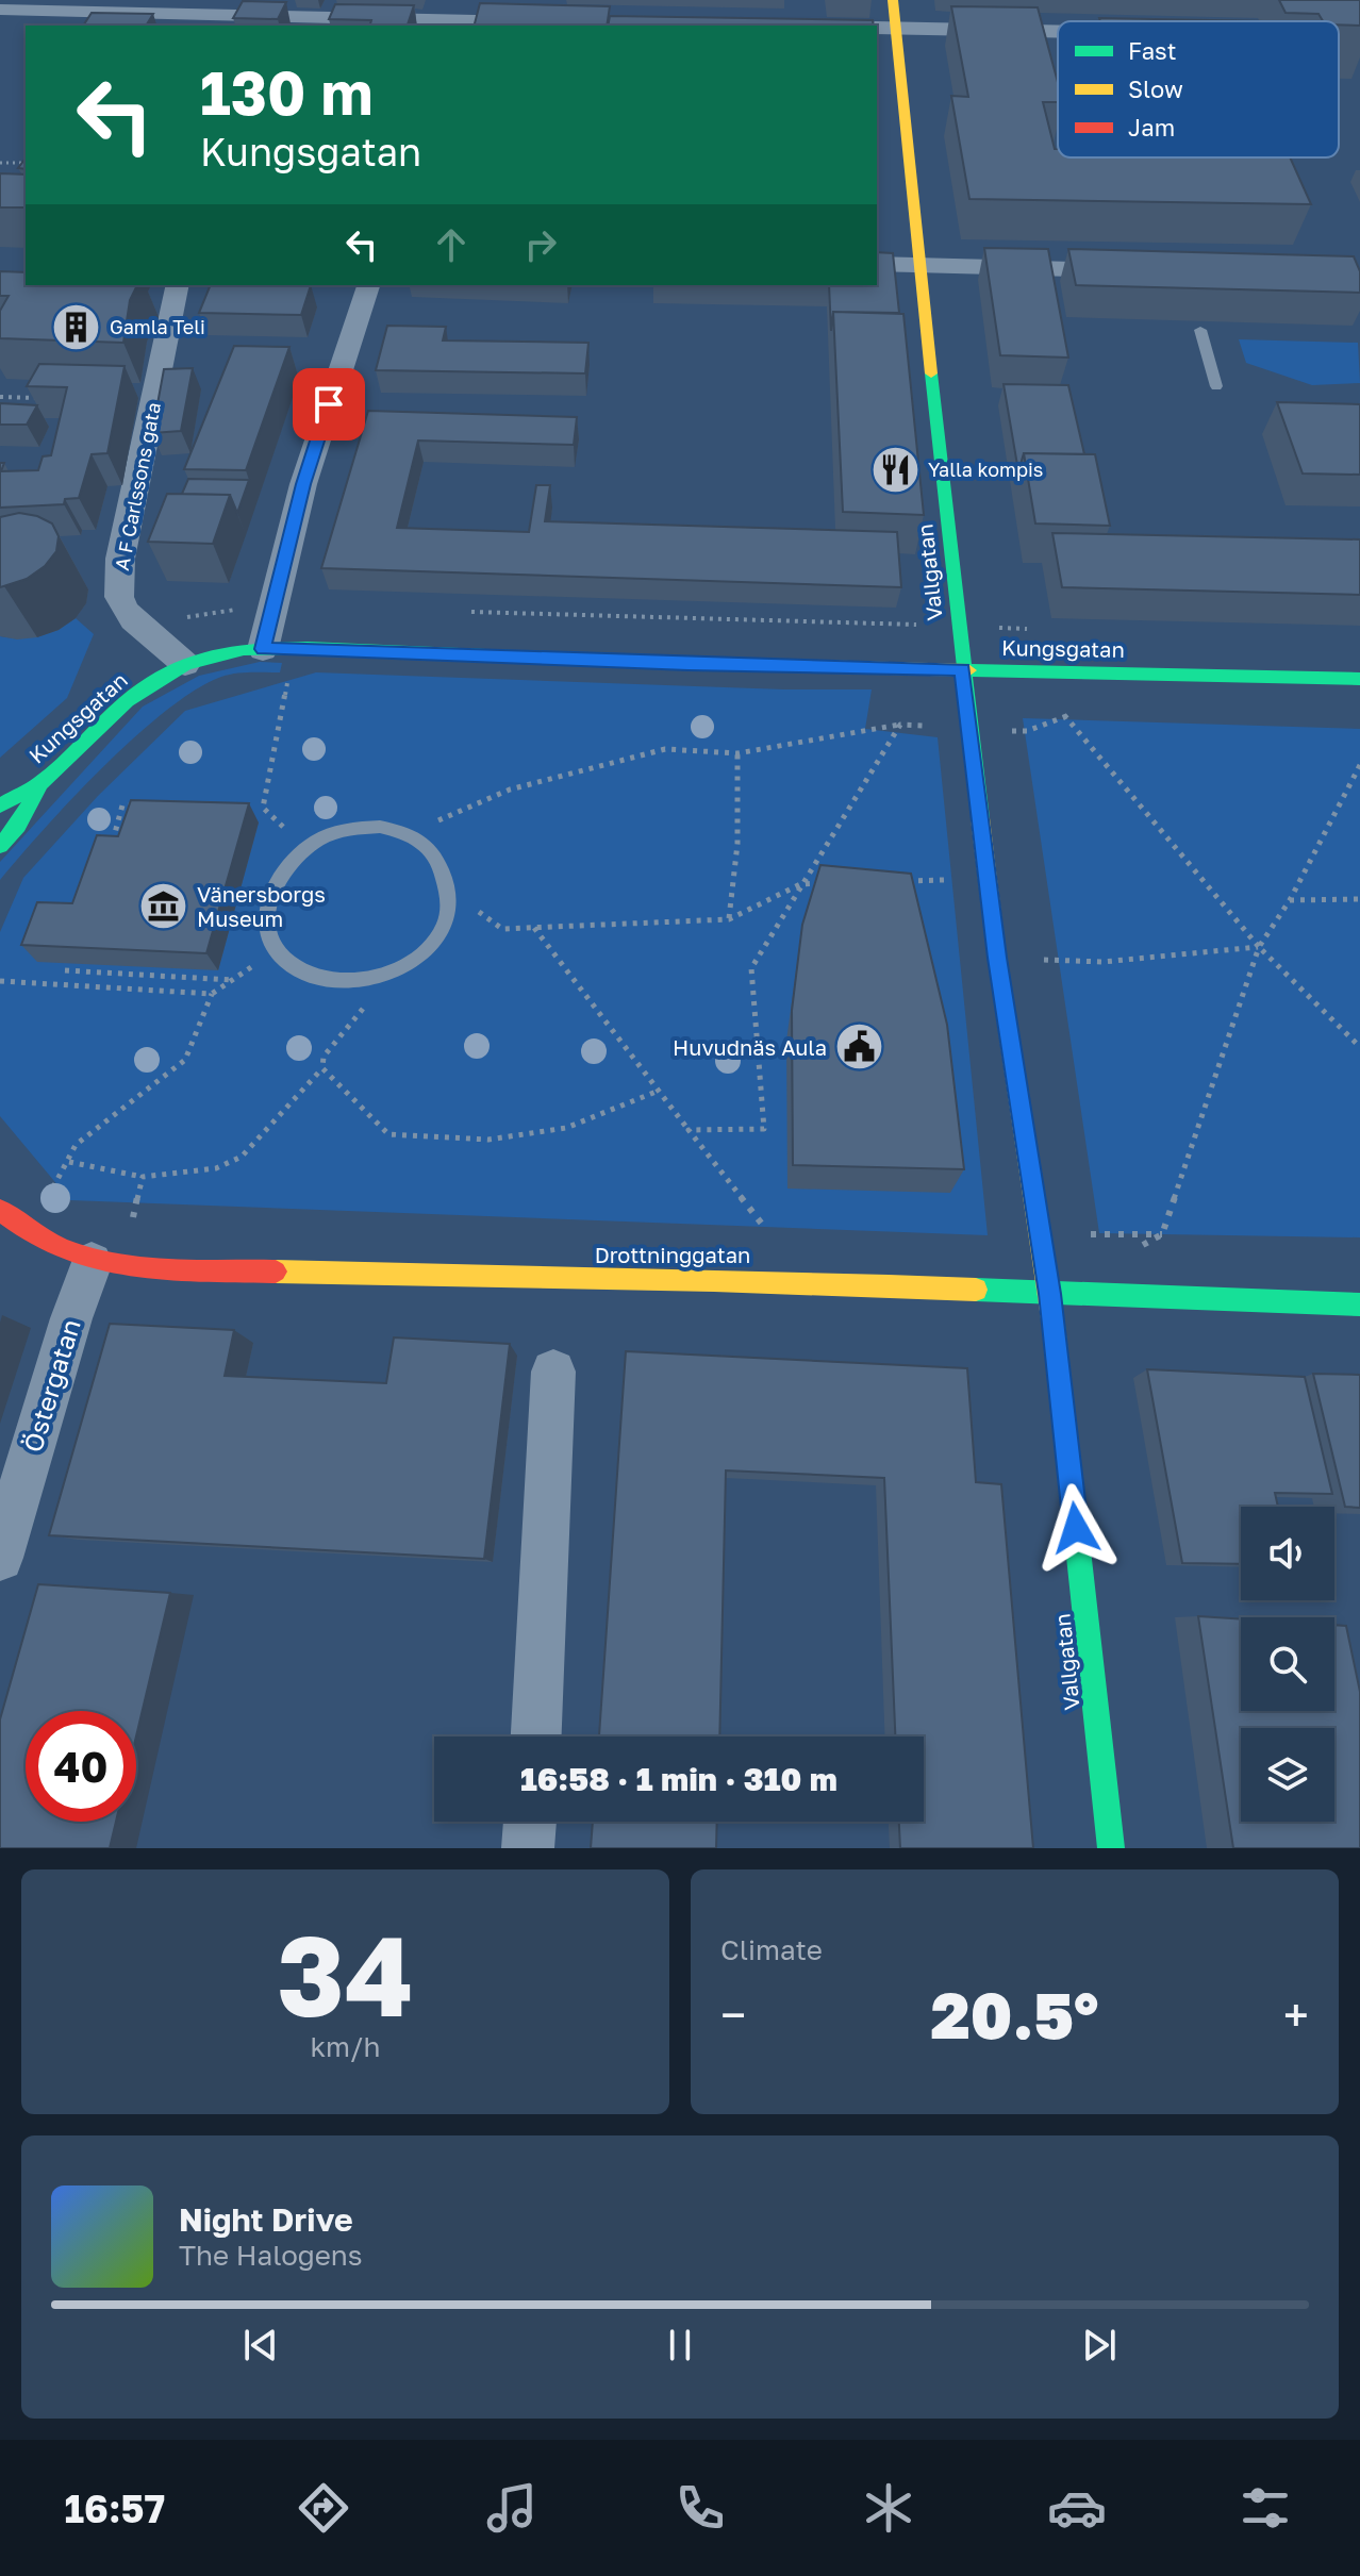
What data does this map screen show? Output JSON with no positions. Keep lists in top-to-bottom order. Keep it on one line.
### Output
{"streets":{"street":["A F Carlssons gata","Vallgatan","Kungsgatan","Drottninggatan","Östergatan"]},"crossings":[["A F Carlssons gata","Kungsgatan"],["Vallgatan","Kungsgatan"],["Vallgatan","Drottninggatan"],["Drottninggatan","Östergatan"]],"places":{"building":["Gamla Teli"],"restaurant":["Yalla kompis"],"museum":["Vänersborgs Museum"],"public building":["Huvudnäs Aula"]},"legend":["Fast","Slow","Jam"],"page":{"turn":["130 m","Kungsgatan"],"limit":"40","trip":"16:58 · 1 min · 310 m","tile":[["34","km/h"],"Climate"],"heat":["−","20.5°","+"],"song":["Night Drive","The Halogens"],"tabs":"16:57"}}
